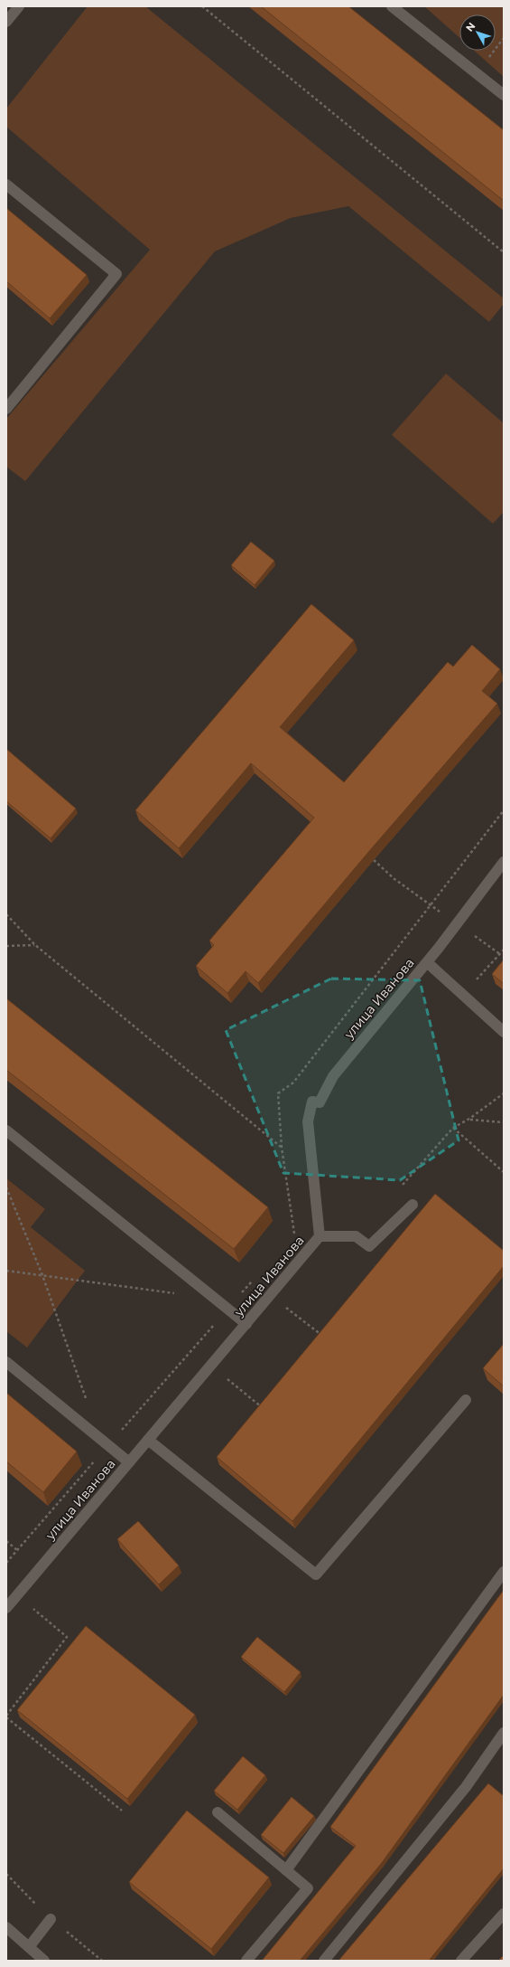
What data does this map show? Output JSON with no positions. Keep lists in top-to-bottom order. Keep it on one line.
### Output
{"streets":{"street":["улица Иванова"]},"north":"top left"}
